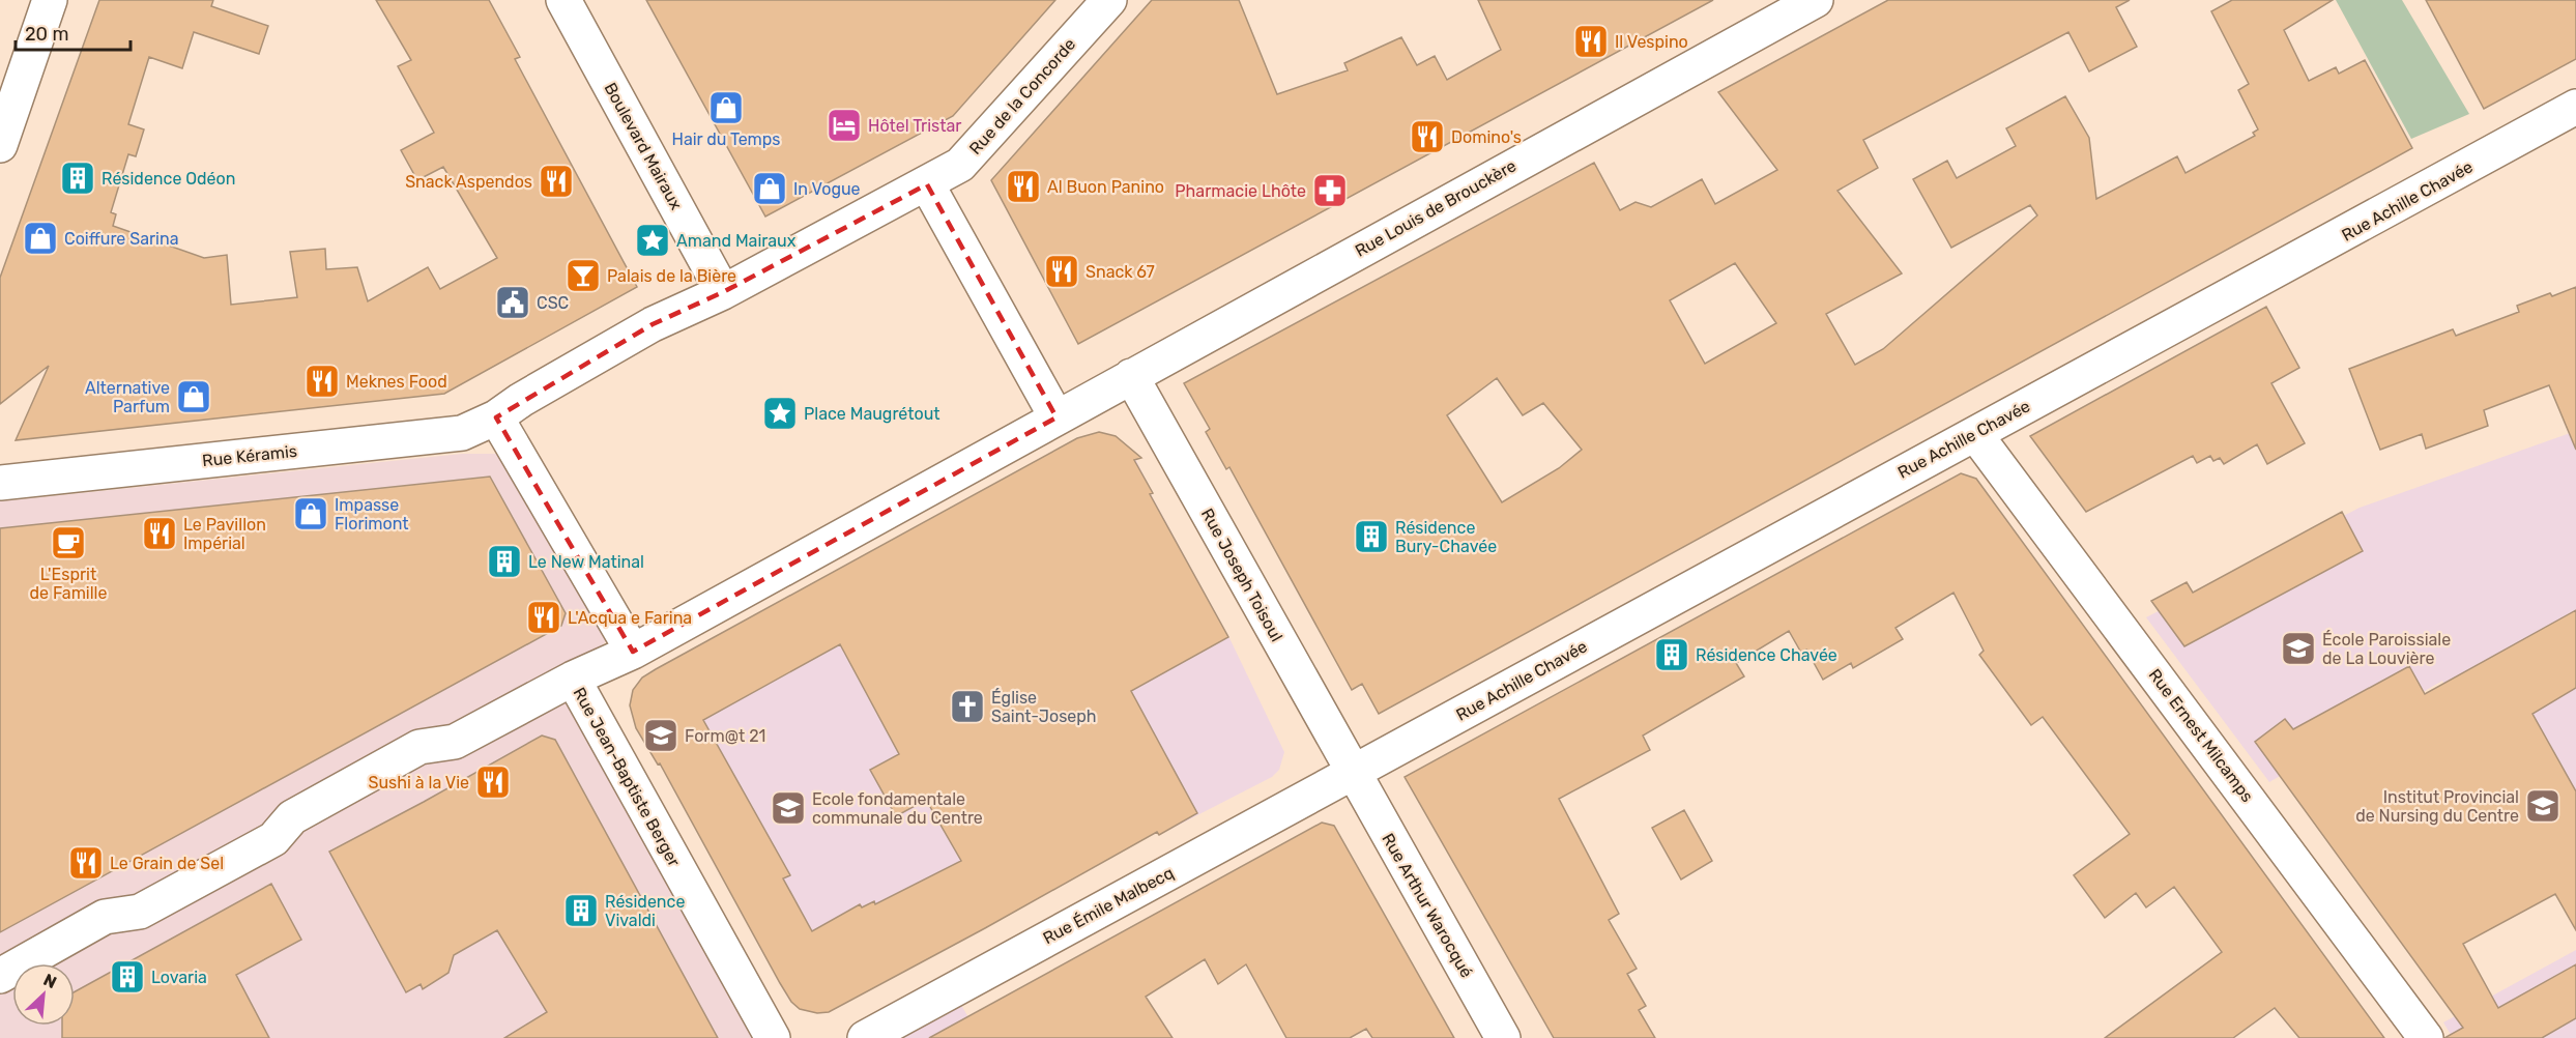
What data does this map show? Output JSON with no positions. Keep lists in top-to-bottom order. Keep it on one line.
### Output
{"streets":{"street":["Rue de la Concorde","Boulevard Mairaux","Rue Achille Chavée","Rue Louis de Brouckère","Rue Kéramis","Rue Joseph Toisoul","Rue Ernest Milcamps","Rue Jean-Baptiste Berger","Rue Émile Malbecq","Rue Arthur Warocqué"]},"crossings":[["Rue Achille Chavée","Rue Joseph Toisoul"],["Rue Achille Chavée","Rue Ernest Milcamps"],["Rue Achille Chavée","Rue Émile Malbecq"],["Rue Achille Chavée","Rue Arthur Warocqué"],["Rue Louis de Brouckère","Rue Joseph Toisoul"],["Rue Joseph Toisoul","Rue Émile Malbecq"],["Rue Joseph Toisoul","Rue Arthur Warocqué"],["Rue Émile Malbecq","Rue Arthur Warocqué"]],"places":{"restaurant":["Il Vespino","Domino's","Snack Aspendos","Al Buon Panino","Snack 67","Meknes Food","Le Pavillon Impérial","L'Acqua e Farina","Sushi à la Vie","Le Grain de Sel"],"shop":["Hair du Temps","In Vogue","Coiffure Sarina","Alternative Parfum","Impasse Florimont"],"hotel":["Hôtel Tristar"],"building":["Résidence Odéon","Résidence Bury-Chavée","Le New Matinal","Résidence Chavée","Résidence Vivaldi","Lovaria"],"pharmacy":["Pharmacie Lhôte"],"place":["Amand Mairaux","Place Maugrétout"],"bar":["Palais de la Bière"],"public building":["CSC"],"cafe":["L'Esprit de Famille"],"school or university":["École Paroissiale de La Louvière","Form@t 21","Institut Provincial de Nursing du Centre","Ecole fondamentale communale du Centre"],"church":["Église Saint-Joseph"]},"scale_bar":"20 m","north":"top right"}
